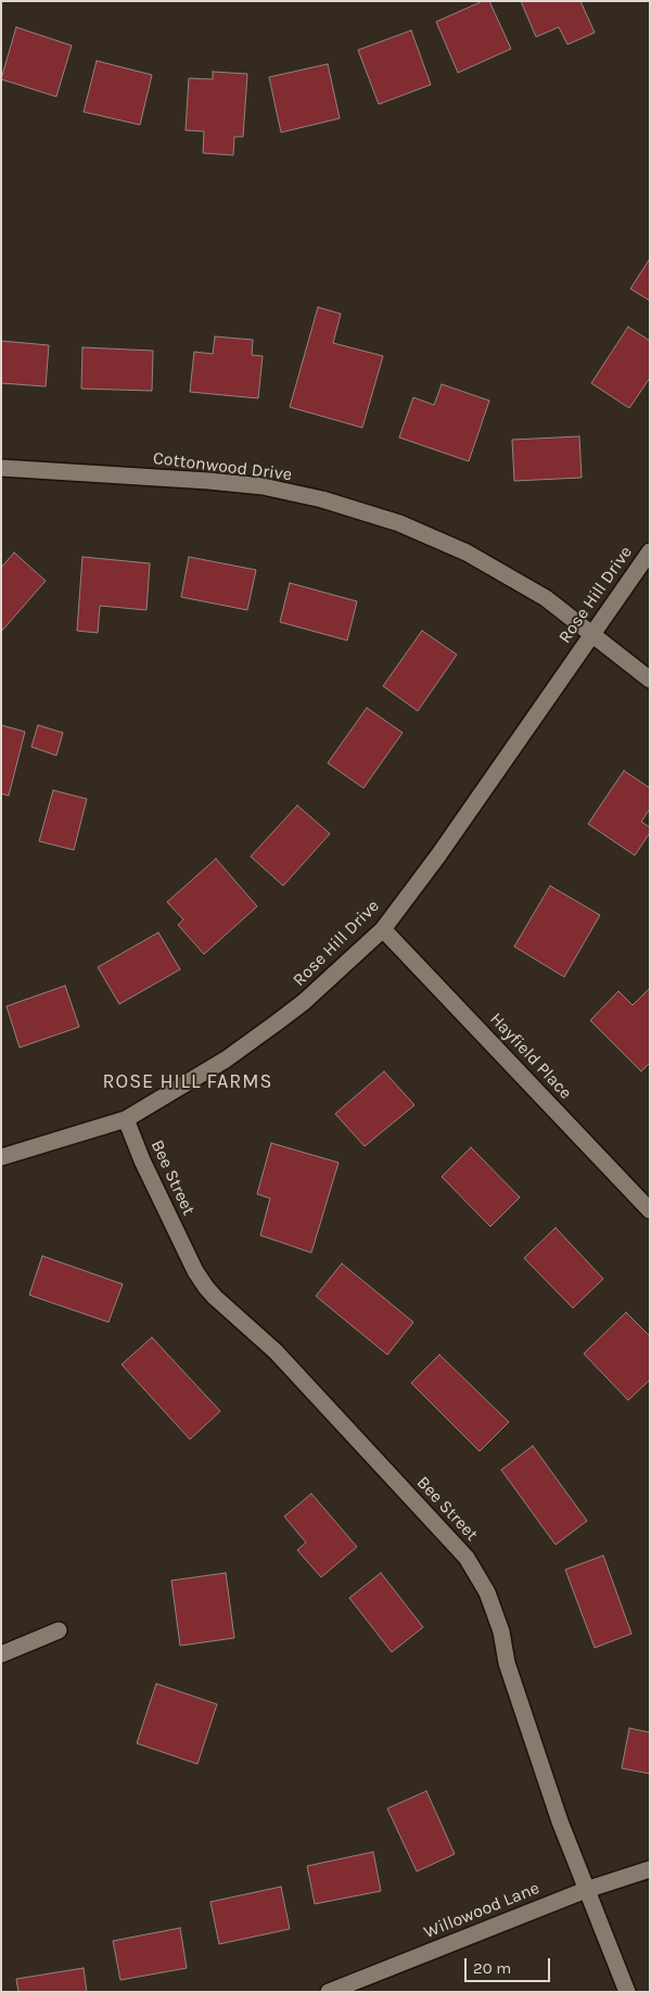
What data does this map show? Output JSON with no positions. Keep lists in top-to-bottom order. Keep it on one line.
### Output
{"streets":{"street":["Cottonwood Drive","Rose Hill Drive","Hayfield Place","Bee Street","Willowood Lane"]},"crossings":[["Cottonwood Drive","Rose Hill Drive"],["Rose Hill Drive","Hayfield Place"],["Rose Hill Drive","Bee Street"],["Bee Street","Willowood Lane"]],"districts":["ROSE HILL FARMS"],"scale_bar":"20 m"}
